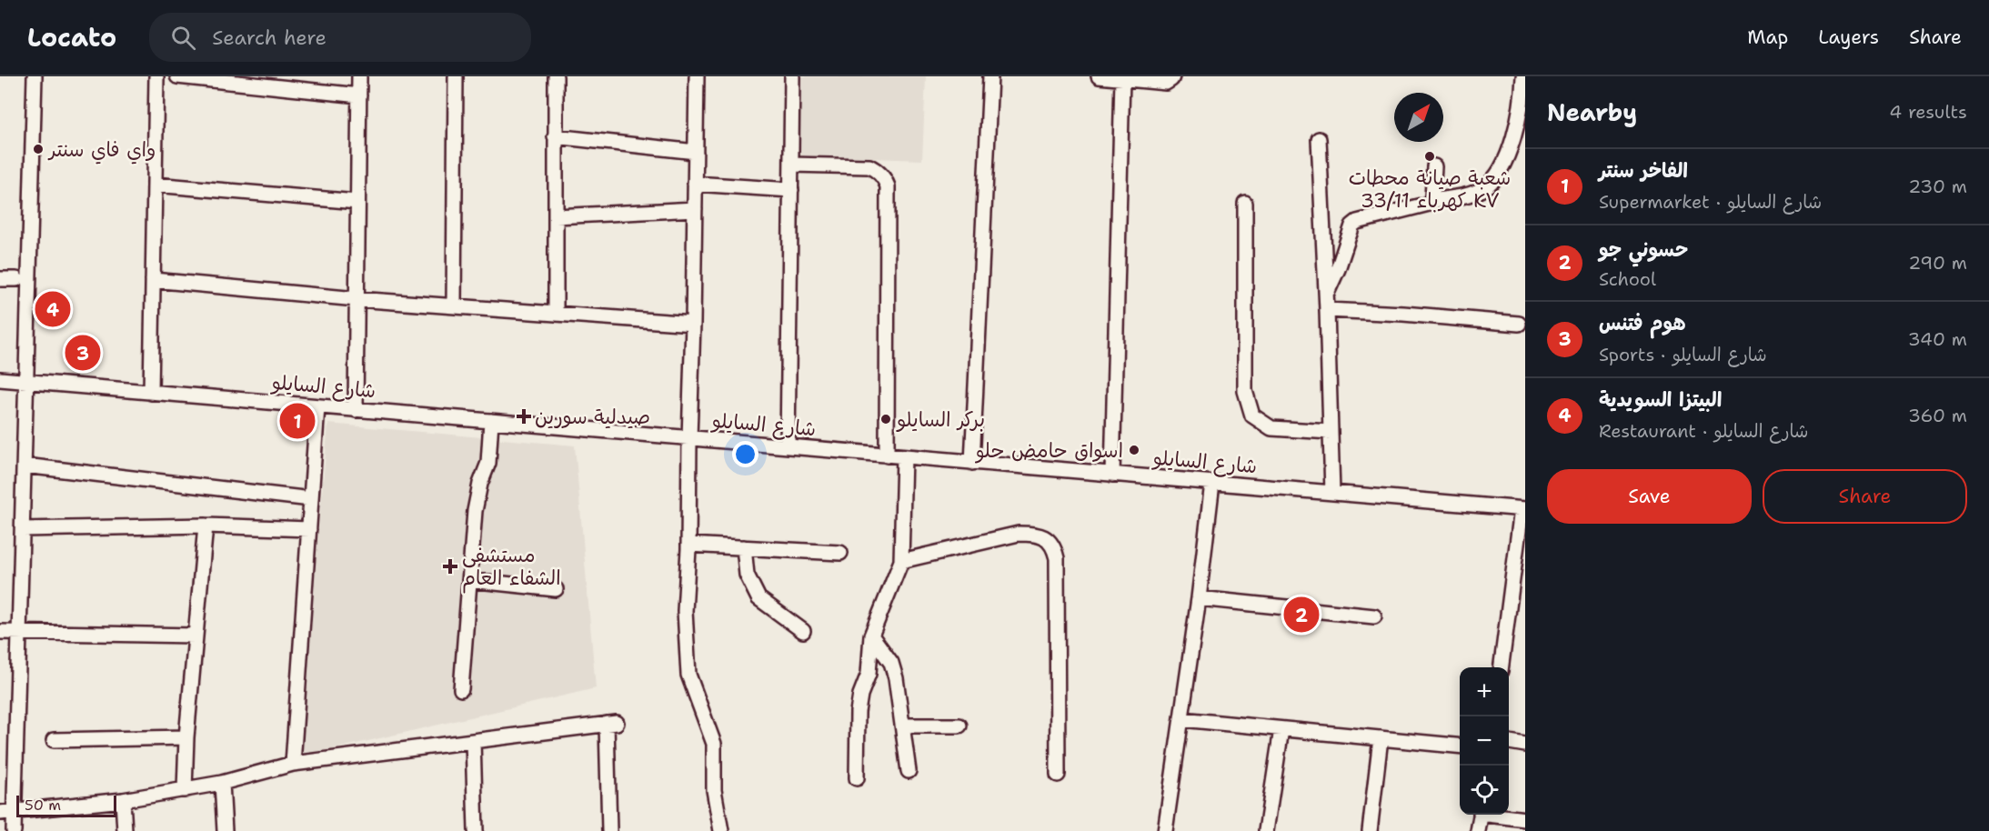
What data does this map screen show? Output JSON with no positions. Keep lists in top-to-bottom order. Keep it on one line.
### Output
{"streets":{"street":["شارع السايلو"]},"places":{"other":["واي فاي سنتر","شعبة صيانة محطات كهرباء 33/11 KV","بركر السايلو","اسواق حامض حلو"],"health":["صيدلية سورين","مستشفى الشفاء العام"]},"scale_bar":"50 m","north":"top right","page":{"header":"Locato","search":"Search here","nav":["Map","Layers","Share"],"heading":["Nearby","4 results"],"list":[{"mark":"1","name":"الفاخر سنتر","note":"Supermarket · شارع السايلو","value":"230 m"},{"mark":"2","name":"حسوني جو","note":"School","value":"290 m"},{"mark":"3","name":"هوم فتنس","note":"Sports · شارع السايلو","value":"340 m"},{"mark":"4","name":"البيتزا السويدية","note":"Restaurant · شارع السايلو","value":"360 m"}],"pins":["4","3","1","2"],"buttons":["Save","Share"],"map_buttons":["+","−"],"scale":"50 m"}}
